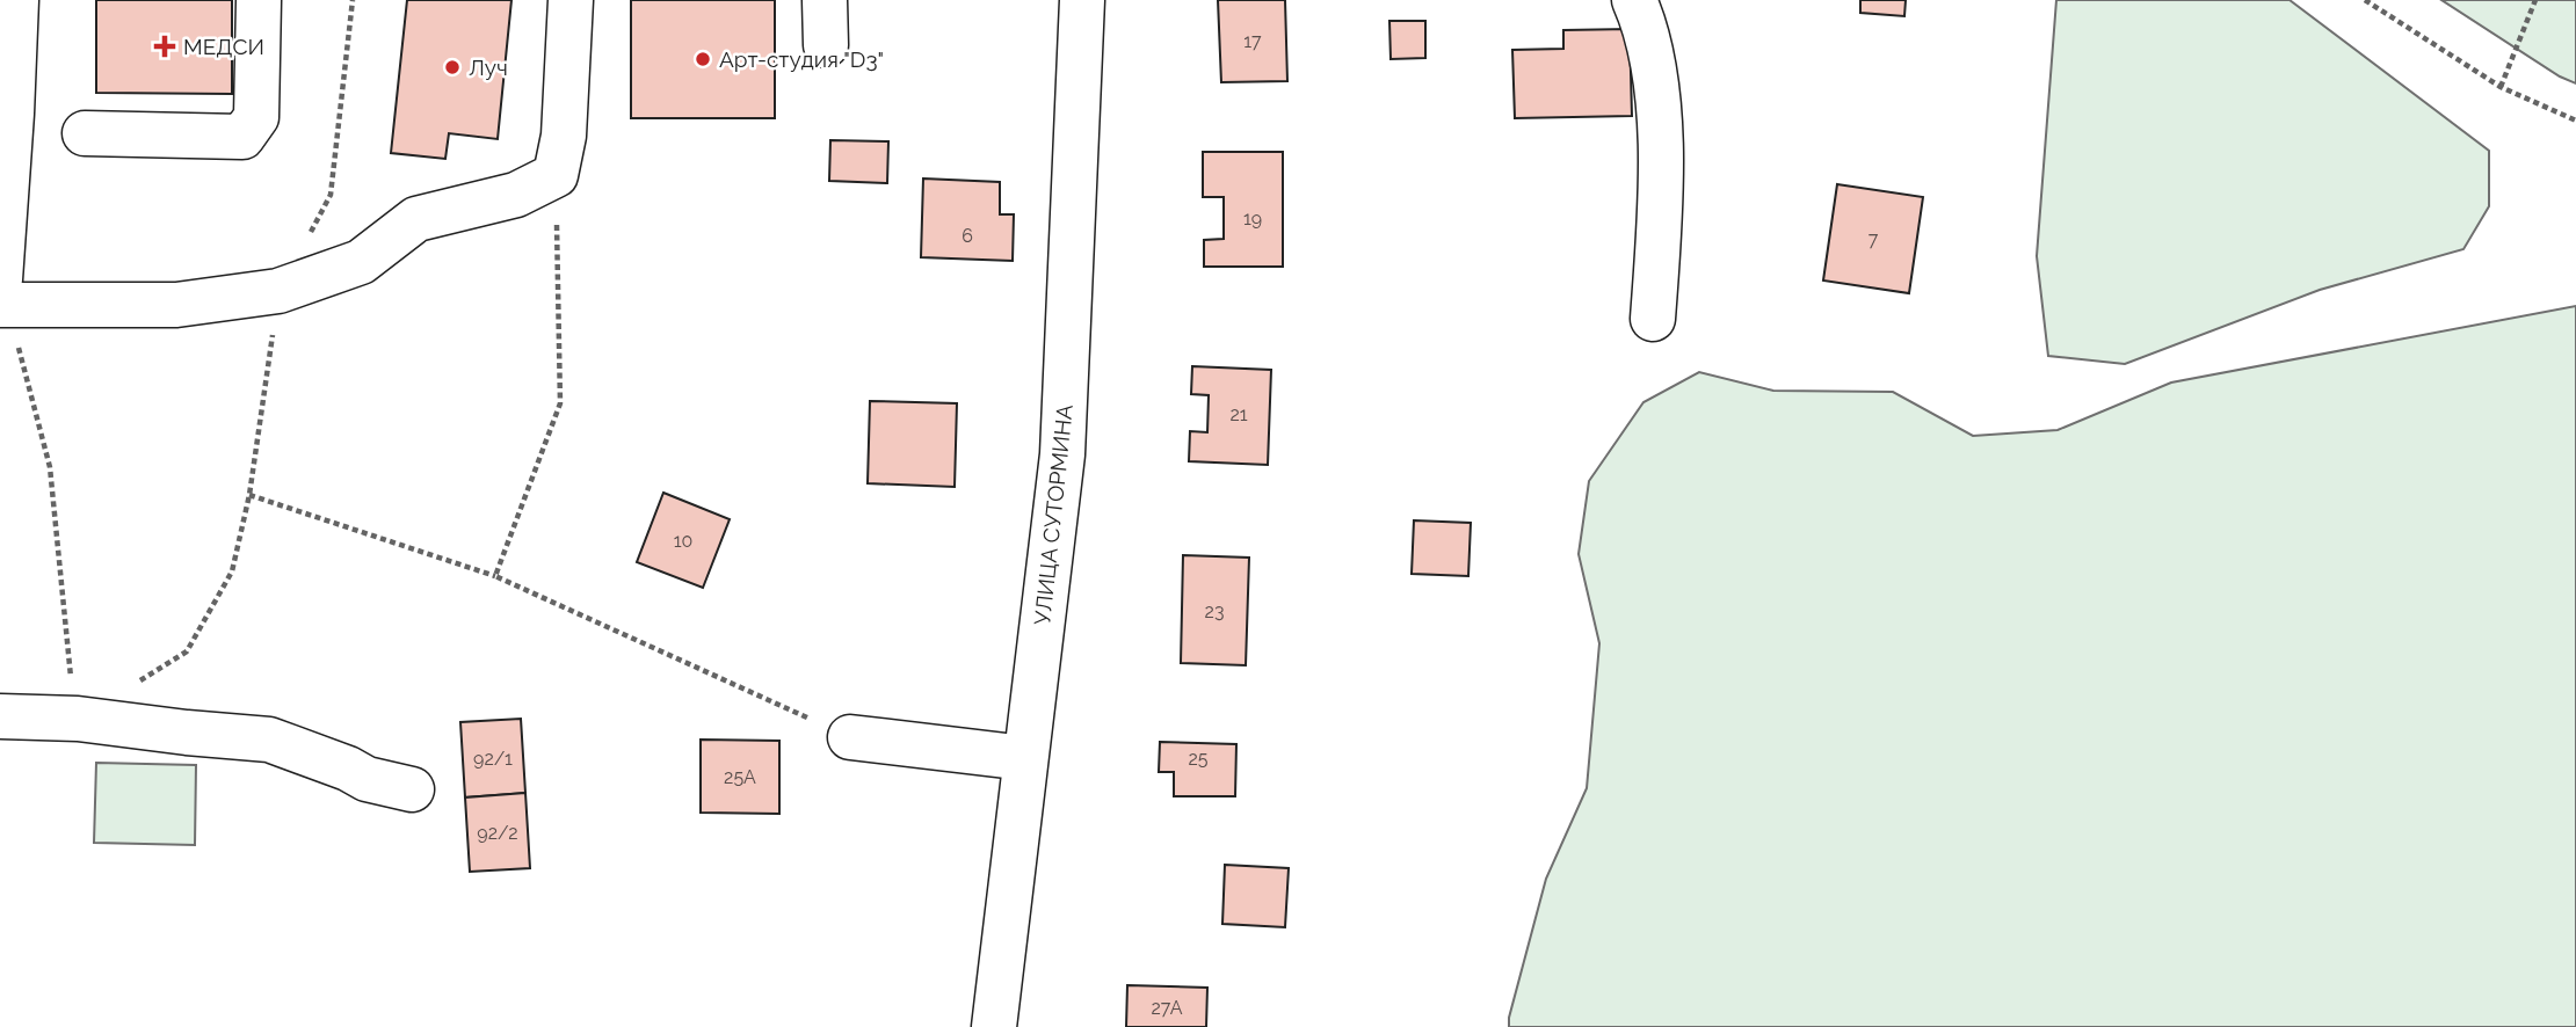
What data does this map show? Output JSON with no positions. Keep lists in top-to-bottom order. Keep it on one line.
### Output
{"streets":{"street":["УЛИЦА СУТОРМИНА"]},"places":{"health":["МЕДСИ"],"other":["Арт-студия \"D3\"","Луч"]},"house_numbers":["17","19","6","7","21","10","23","92/1","25","25А","92/2","27А"]}
